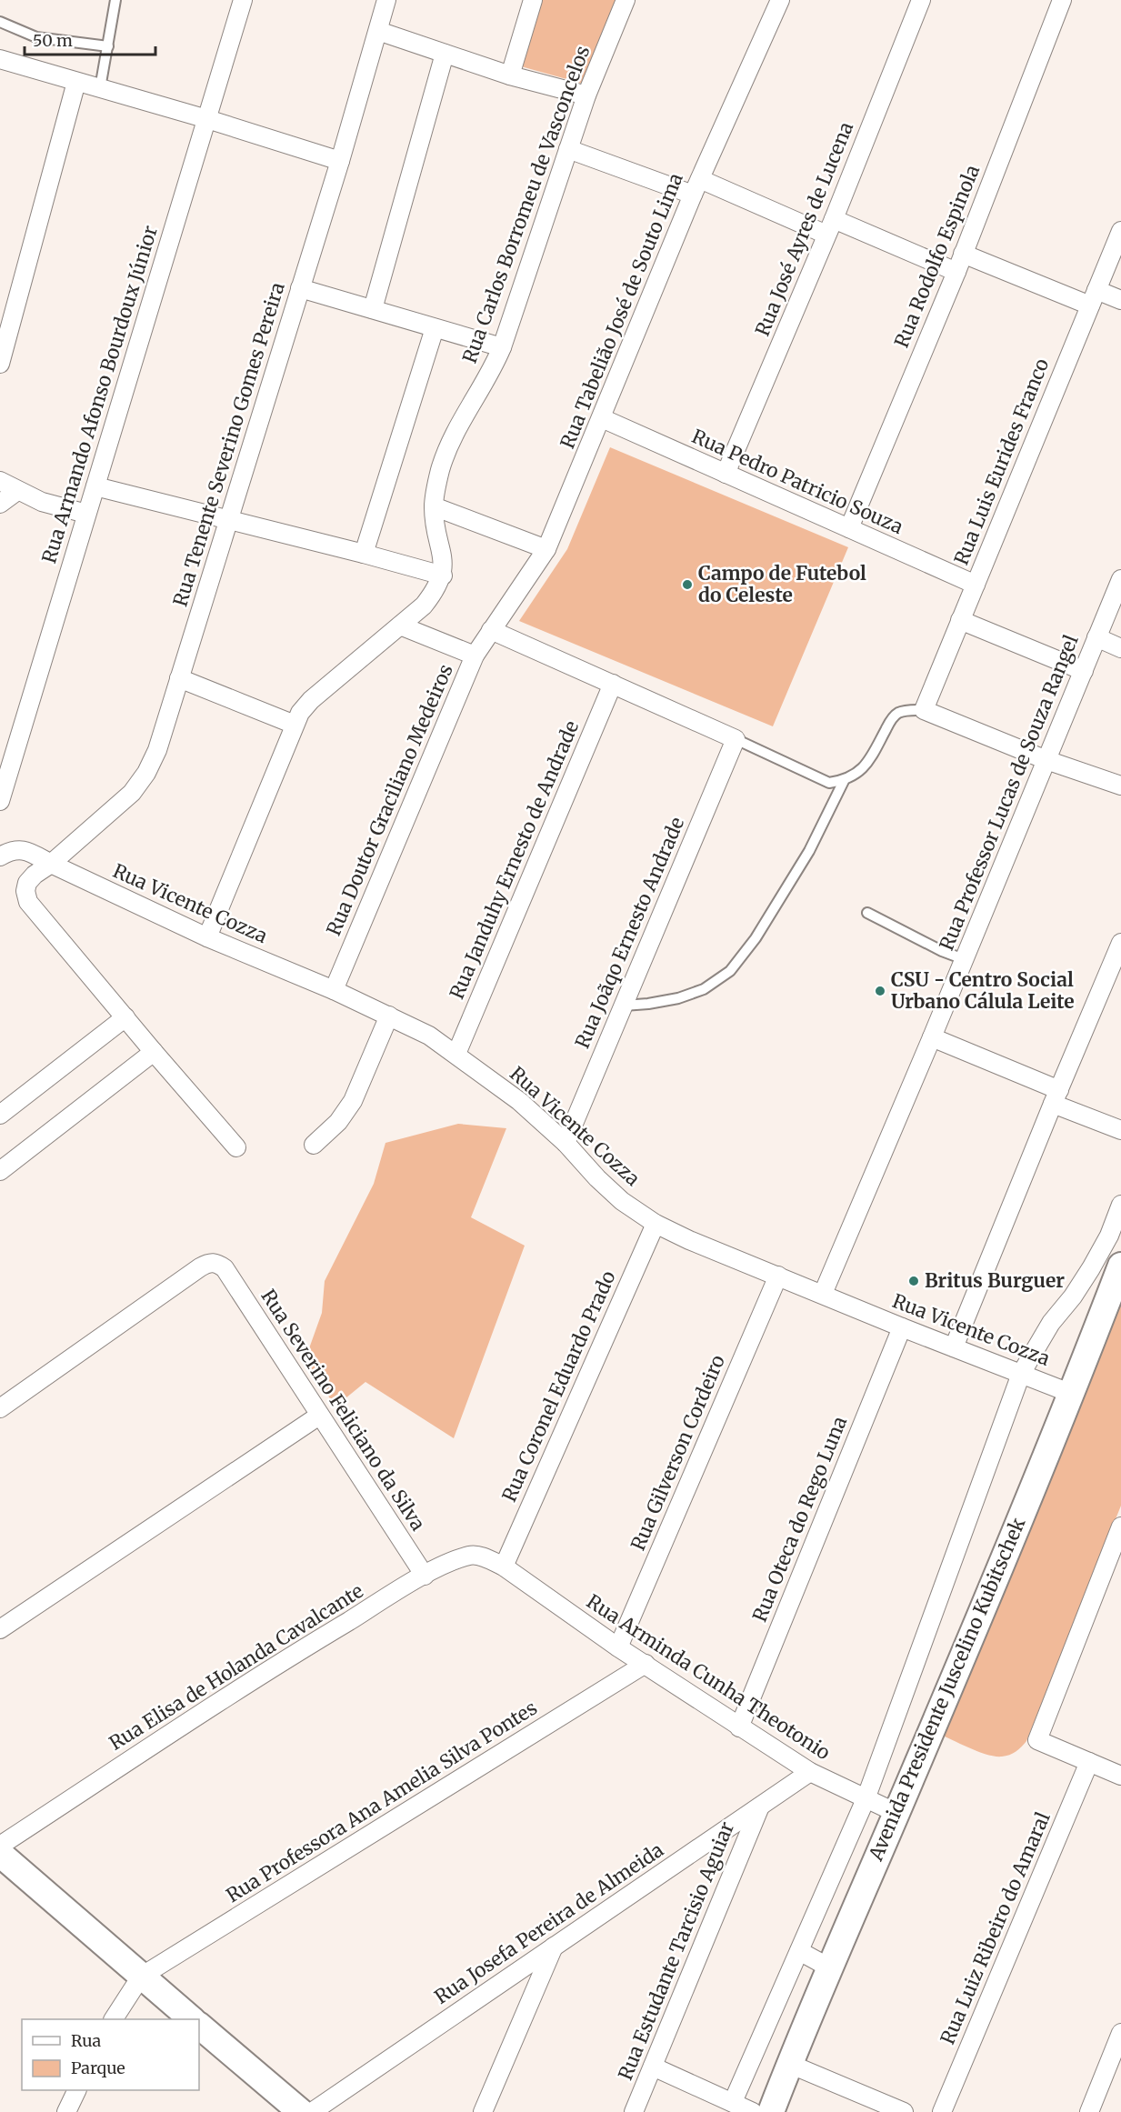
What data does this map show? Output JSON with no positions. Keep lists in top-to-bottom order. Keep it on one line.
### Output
{"streets":{"main road":["Avenida Presidente Juscelino Kubitschek"],"street":["Rua Carlos Borromeu de Vasconcelos","Rua José Ayres de Lucena","Rua Rodolfo Espinola","Rua Tabelião José de Souto Lima","Rua Armando Afonso Bourdoux Júnior","Rua Tenente Severino Gomes Pereira","Rua Luis Eurides Franco","Rua Pedro Patricio Souza","Rua Professor Lucas de Souza Rangel","Rua Doutor Graciliano Medeiros","Rua Janduhy Ernesto de Andrade","Rua Vicente Cozza","Rua Joãqo Ernesto Andrade","Rua Coronel Eduardo Prado","Rua Severino Feliciano da Silva","Rua Gilverson Cordeiro","Rua Oteca do Rego Luna","Rua Elisa de Holanda Cavalcante","Rua Arminda Cunha Theotonio","Rua Professora Ana Amelia Silva Pontes","Rua Josefa Pereira de Almeida","Rua Luiz Ribeiro do Amaral","Rua Estudante Tarcisio Aguiar"]},"crossings":[["Rua José Ayres de Lucena","Rua Pedro Patricio Souza"],["Rua Rodolfo Espinola","Rua Pedro Patricio Souza"],["Rua Tabelião José de Souto Lima","Rua Pedro Patricio Souza"],["Rua Tabelião José de Souto Lima","Rua Doutor Graciliano Medeiros"],["Rua Tenente Severino Gomes Pereira","Rua Vicente Cozza"],["Rua Luis Eurides Franco","Rua Pedro Patricio Souza"],["Rua Professor Lucas de Souza Rangel","Rua Vicente Cozza"],["Rua Doutor Graciliano Medeiros","Rua Vicente Cozza"],["Rua Janduhy Ernesto de Andrade","Rua Vicente Cozza"],["Rua Vicente Cozza","Rua Joãqo Ernesto Andrade"],["Rua Vicente Cozza","Rua Coronel Eduardo Prado"],["Rua Vicente Cozza","Rua Gilverson Cordeiro"],["Rua Vicente Cozza","Rua Oteca do Rego Luna"],["Rua Vicente Cozza","Avenida Presidente Juscelino Kubitschek"],["Rua Coronel Eduardo Prado","Rua Elisa de Holanda Cavalcante"],["Rua Coronel Eduardo Prado","Rua Arminda Cunha Theotonio"],["Rua Severino Feliciano da Silva","Rua Elisa de Holanda Cavalcante"],["Rua Gilverson Cordeiro","Rua Arminda Cunha Theotonio"],["Rua Oteca do Rego Luna","Rua Arminda Cunha Theotonio"],["Rua Elisa de Holanda Cavalcante","Rua Arminda Cunha Theotonio"],["Rua Arminda Cunha Theotonio","Avenida Presidente Juscelino Kubitschek"],["Rua Arminda Cunha Theotonio","Rua Professora Ana Amelia Silva Pontes"],["Rua Arminda Cunha Theotonio","Rua Josefa Pereira de Almeida"],["Rua Josefa Pereira de Almeida","Rua Estudante Tarcisio Aguiar"]],"places":["Campo de Futebol do Celeste","CSU - Centro Social Urbano Cálula Leite","Britus Burguer"],"legend":["Rua","Parque"],"scale_bar":"50 m"}
